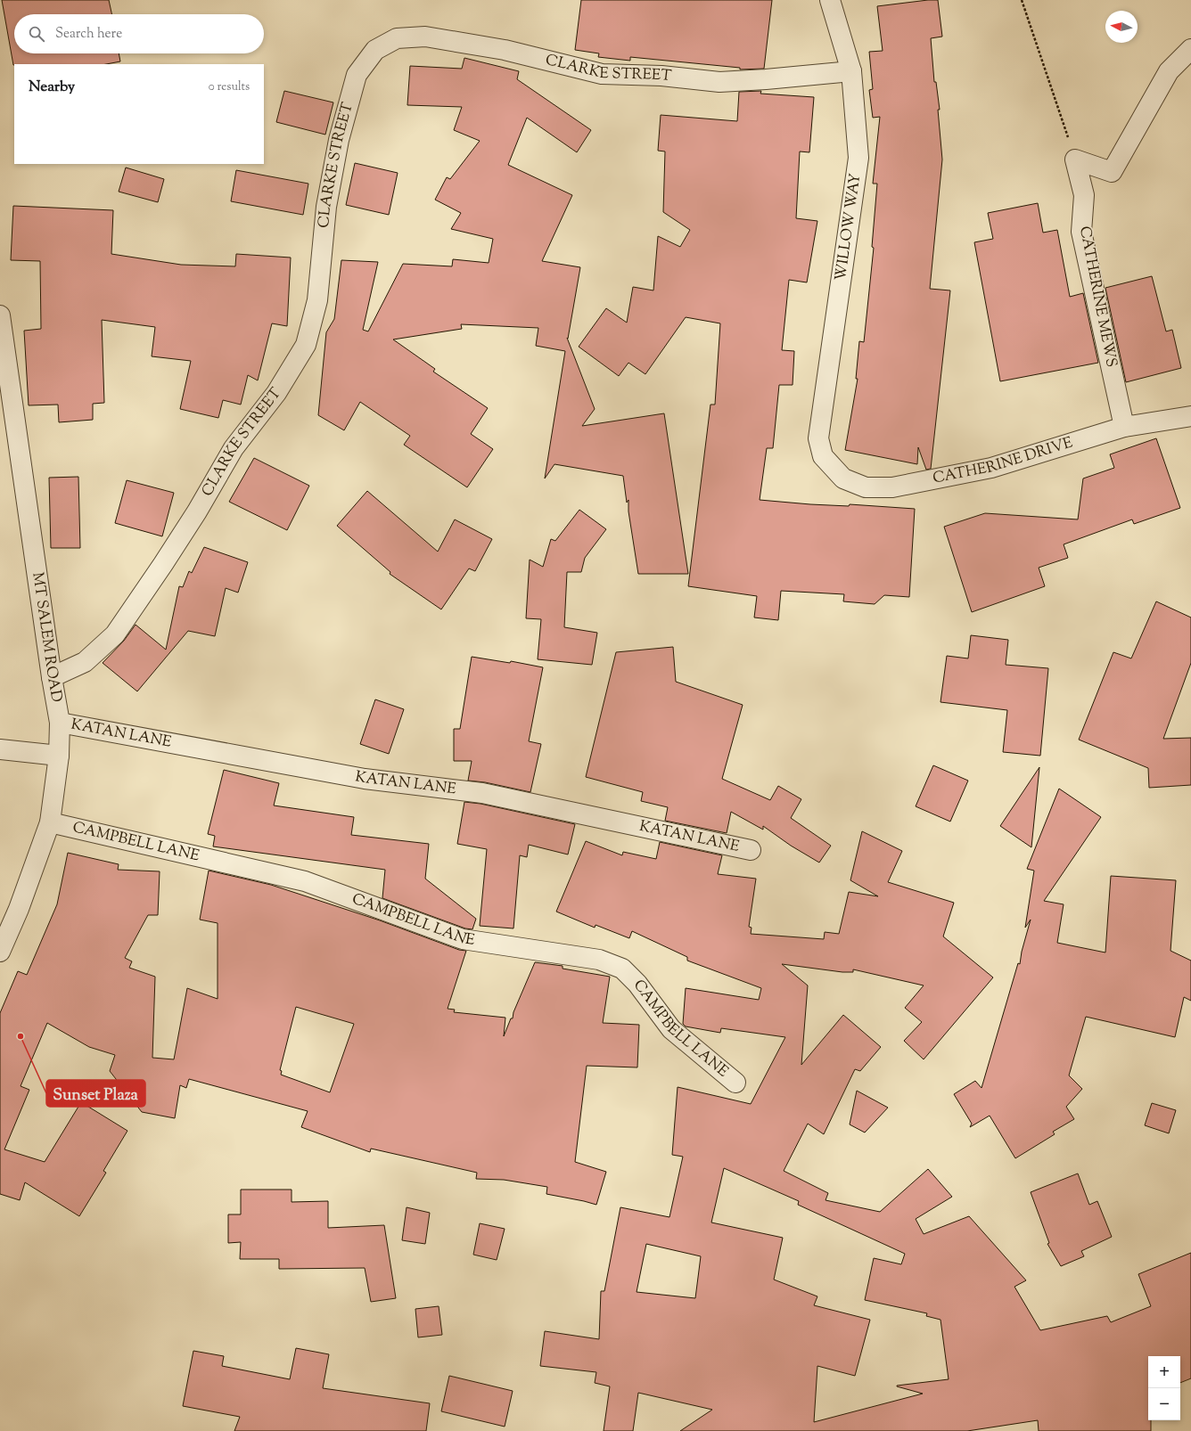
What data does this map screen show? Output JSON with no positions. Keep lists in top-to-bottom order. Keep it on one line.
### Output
{"streets":{"street":["CLARKE STREET","WILLOW WAY","CATHERINE MEWS","CATHERINE DRIVE","MT SALEM ROAD","KATAN LANE","CAMPBELL LANE"]},"crossings":[["CLARKE STREET","WILLOW WAY"],["CLARKE STREET","MT SALEM ROAD"],["WILLOW WAY","CATHERINE DRIVE"],["CATHERINE MEWS","CATHERINE DRIVE"],["MT SALEM ROAD","KATAN LANE"],["MT SALEM ROAD","CAMPBELL LANE"]],"places":["Sunset Plaza"],"north":"left","page":{"search":"Search here","heading":["Nearby","0 results"],"map_buttons":["+","−"]}}
